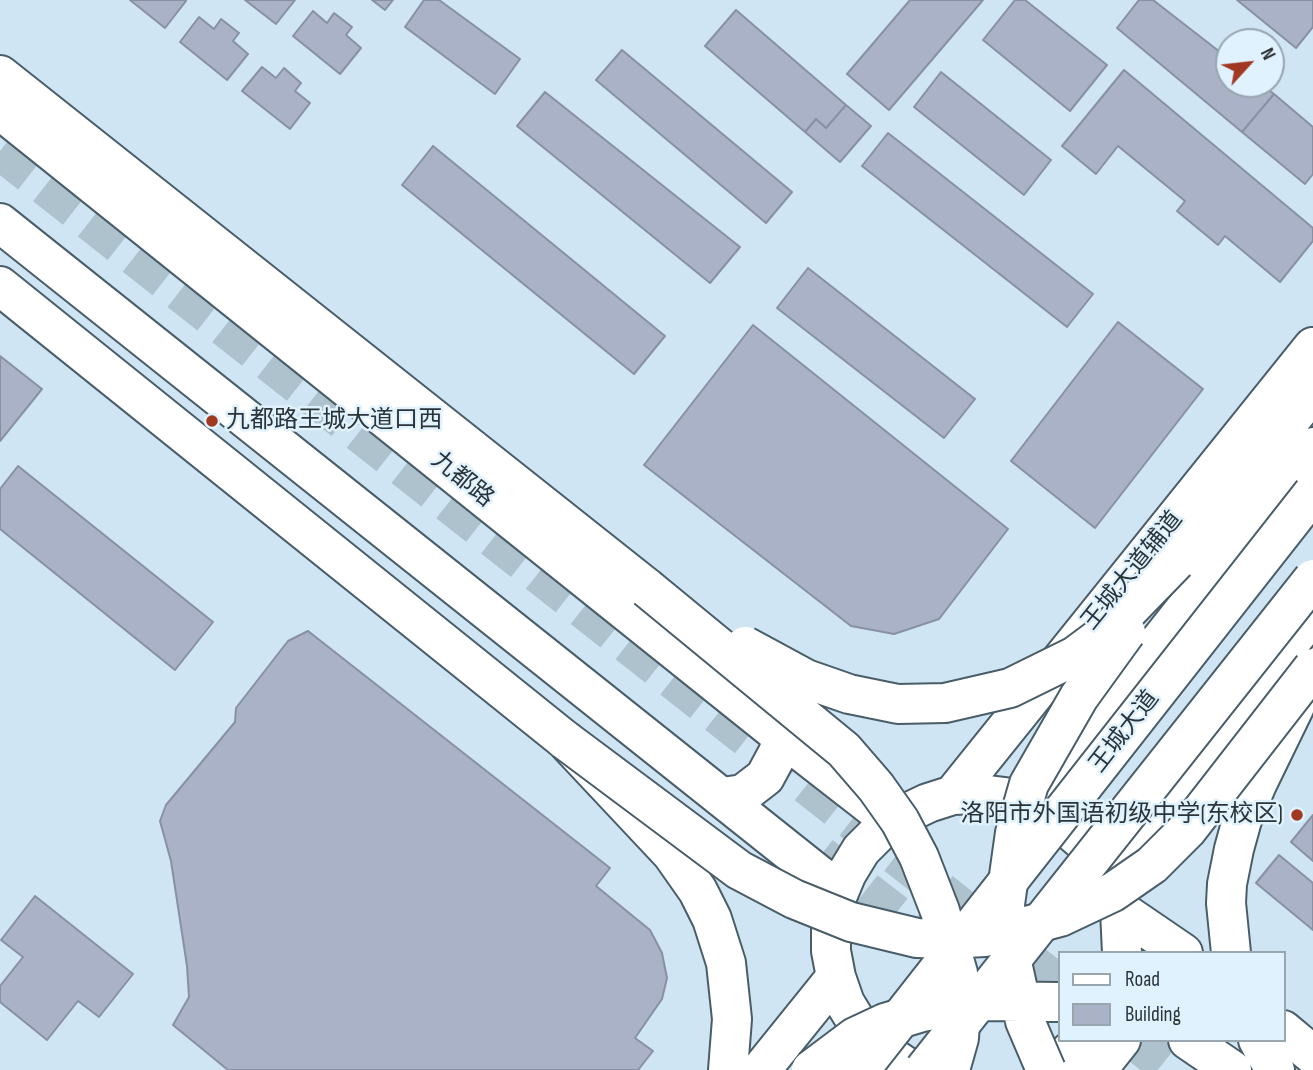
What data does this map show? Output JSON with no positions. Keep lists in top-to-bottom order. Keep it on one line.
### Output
{"streets":{"main road":["九都路","王城大道辅道","王城大道"]},"places":["九都路王城大道口西","洛阳市外国语初级中学(东校区)"],"legend":["Road","Building"],"north":"top right"}
